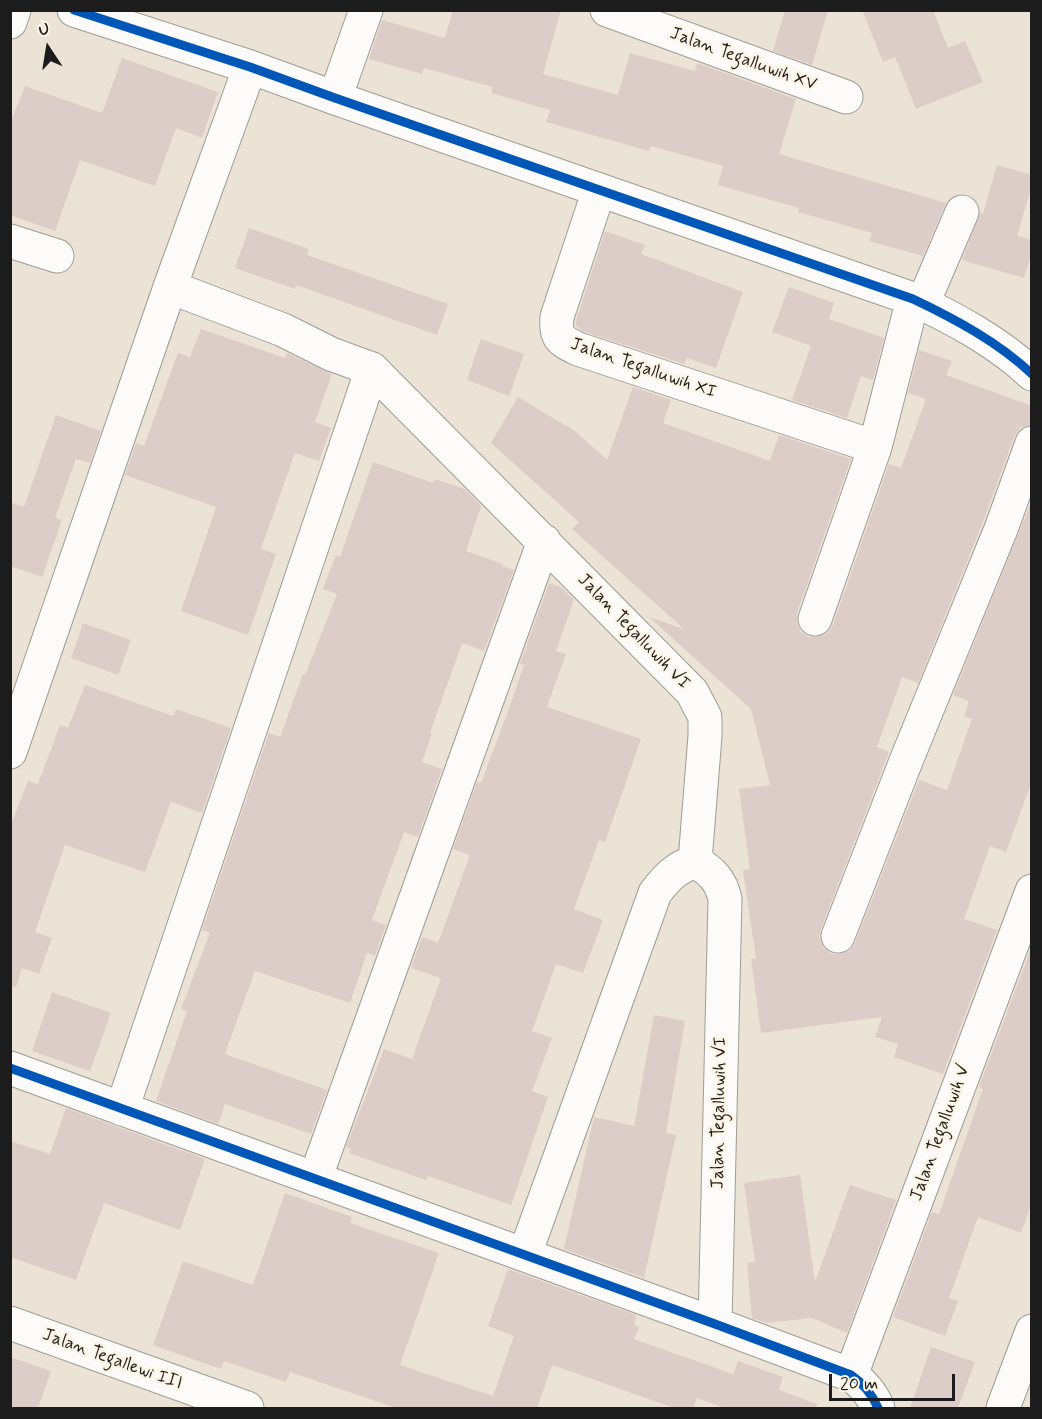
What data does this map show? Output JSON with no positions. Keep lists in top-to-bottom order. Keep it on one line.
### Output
{"streets":{"street":["Jalan Tegalluwih XV","Jalan Tegalluwih XI","Jalan Tegalluwih VI","Jalan Tegalluwih V","Jalan Tegallewi III"]},"scale_bar":"20 m","north":"top"}
